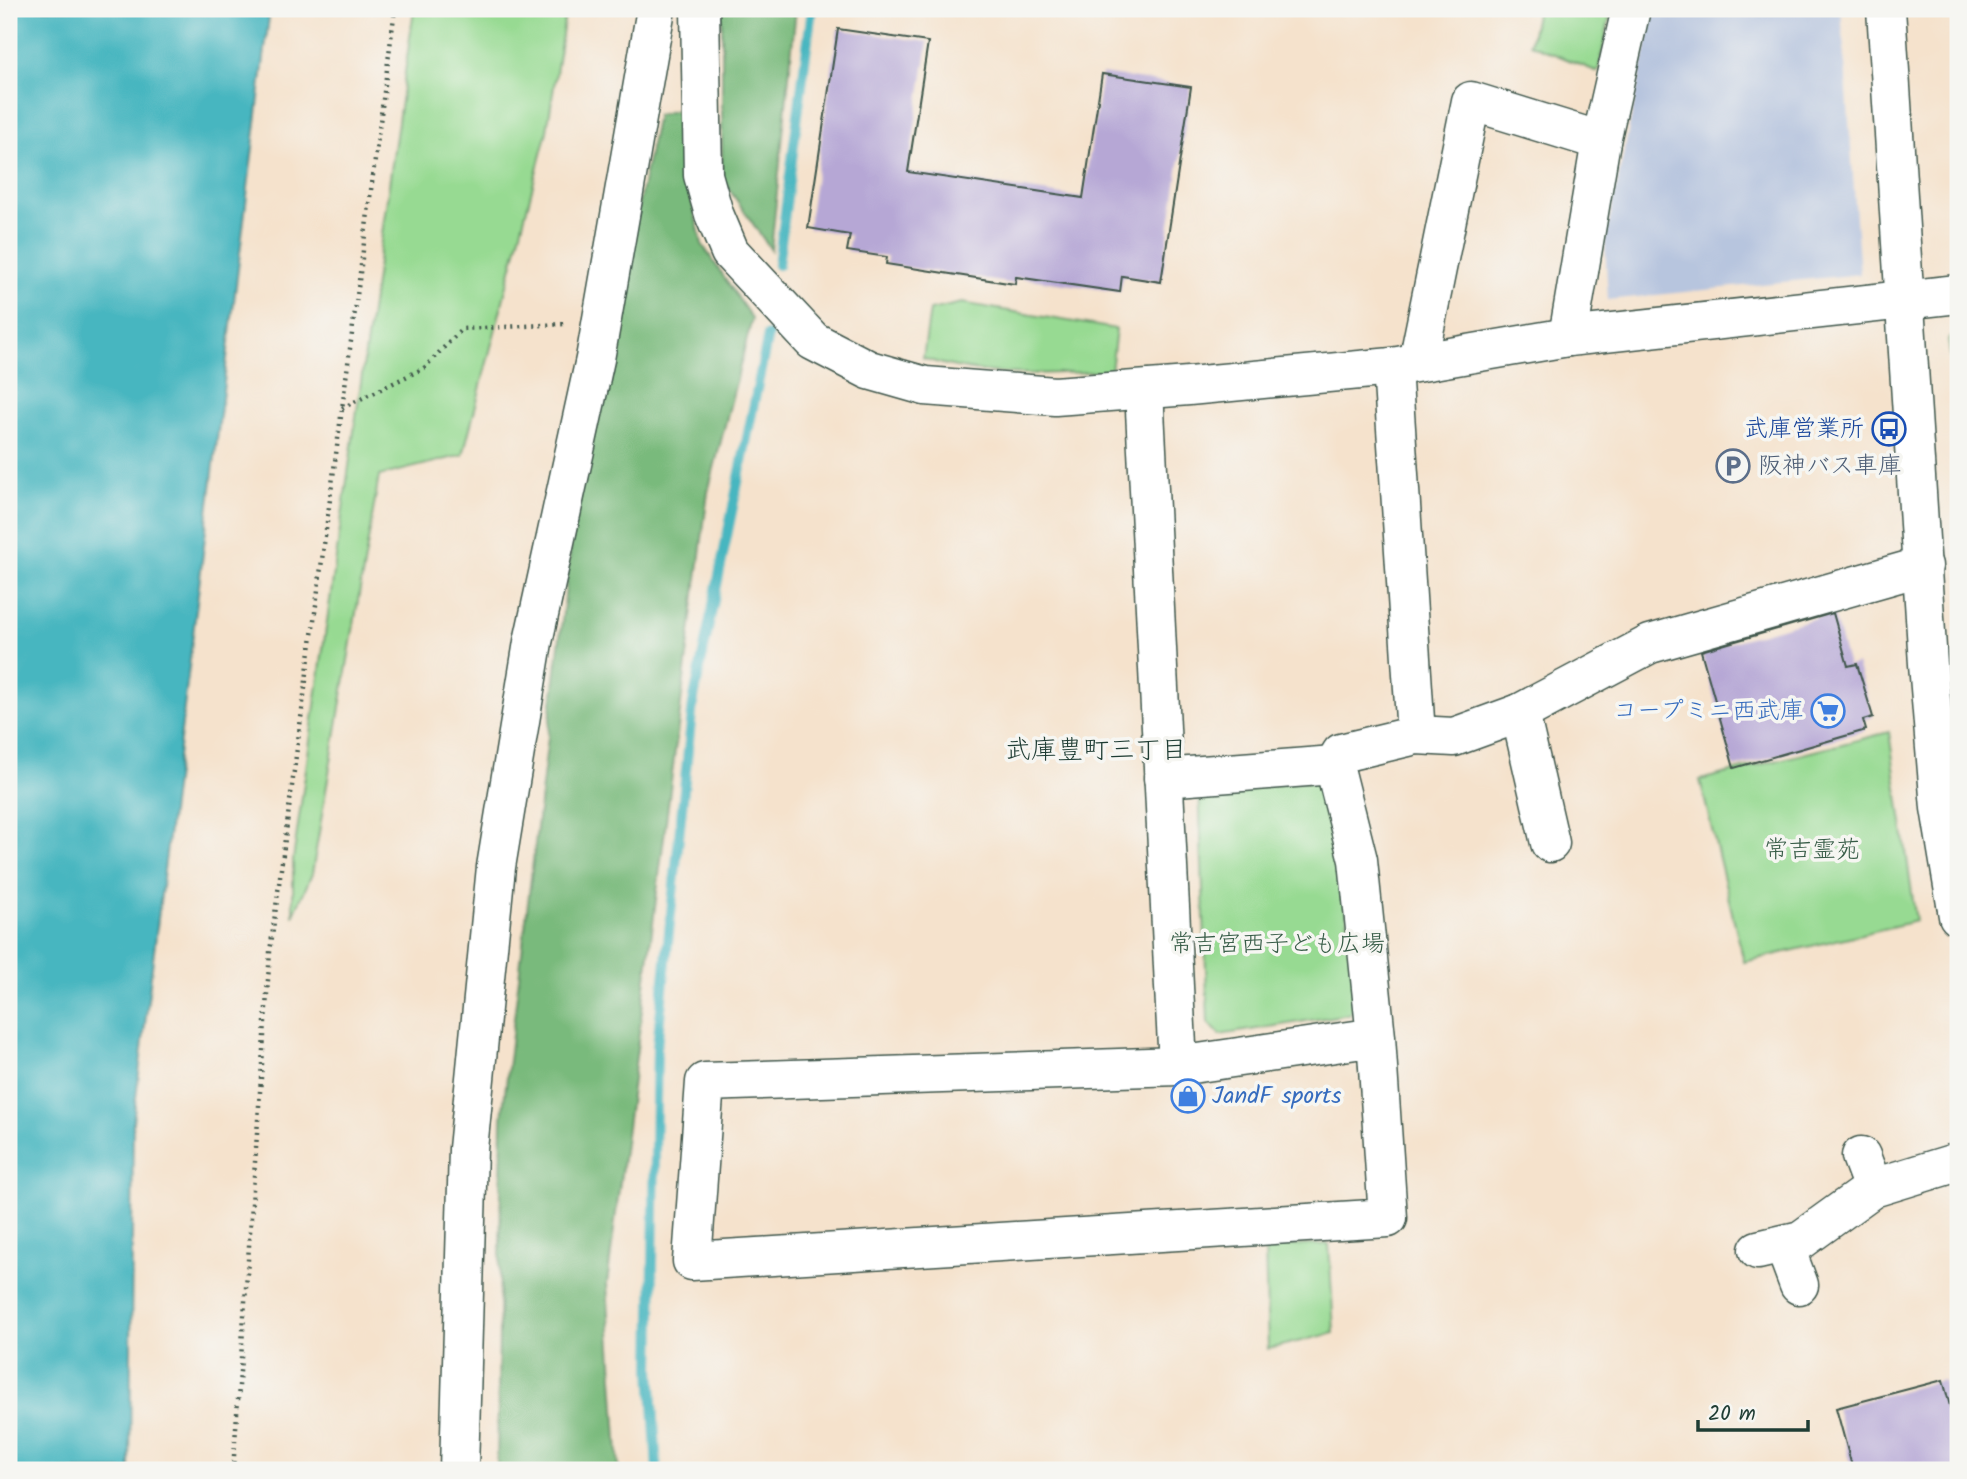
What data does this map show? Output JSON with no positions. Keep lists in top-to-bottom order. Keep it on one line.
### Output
{"districts":["武庫豊町三丁目"],"parks":["常吉霊苑","常吉宮西子ども広場"],"places":{"bus stop":["武庫営業所"],"parking":["阪神バス車庫"],"supermarket":["コープミニ西武庫"],"shop":["JandF sports"]},"scale_bar":"20 m"}
